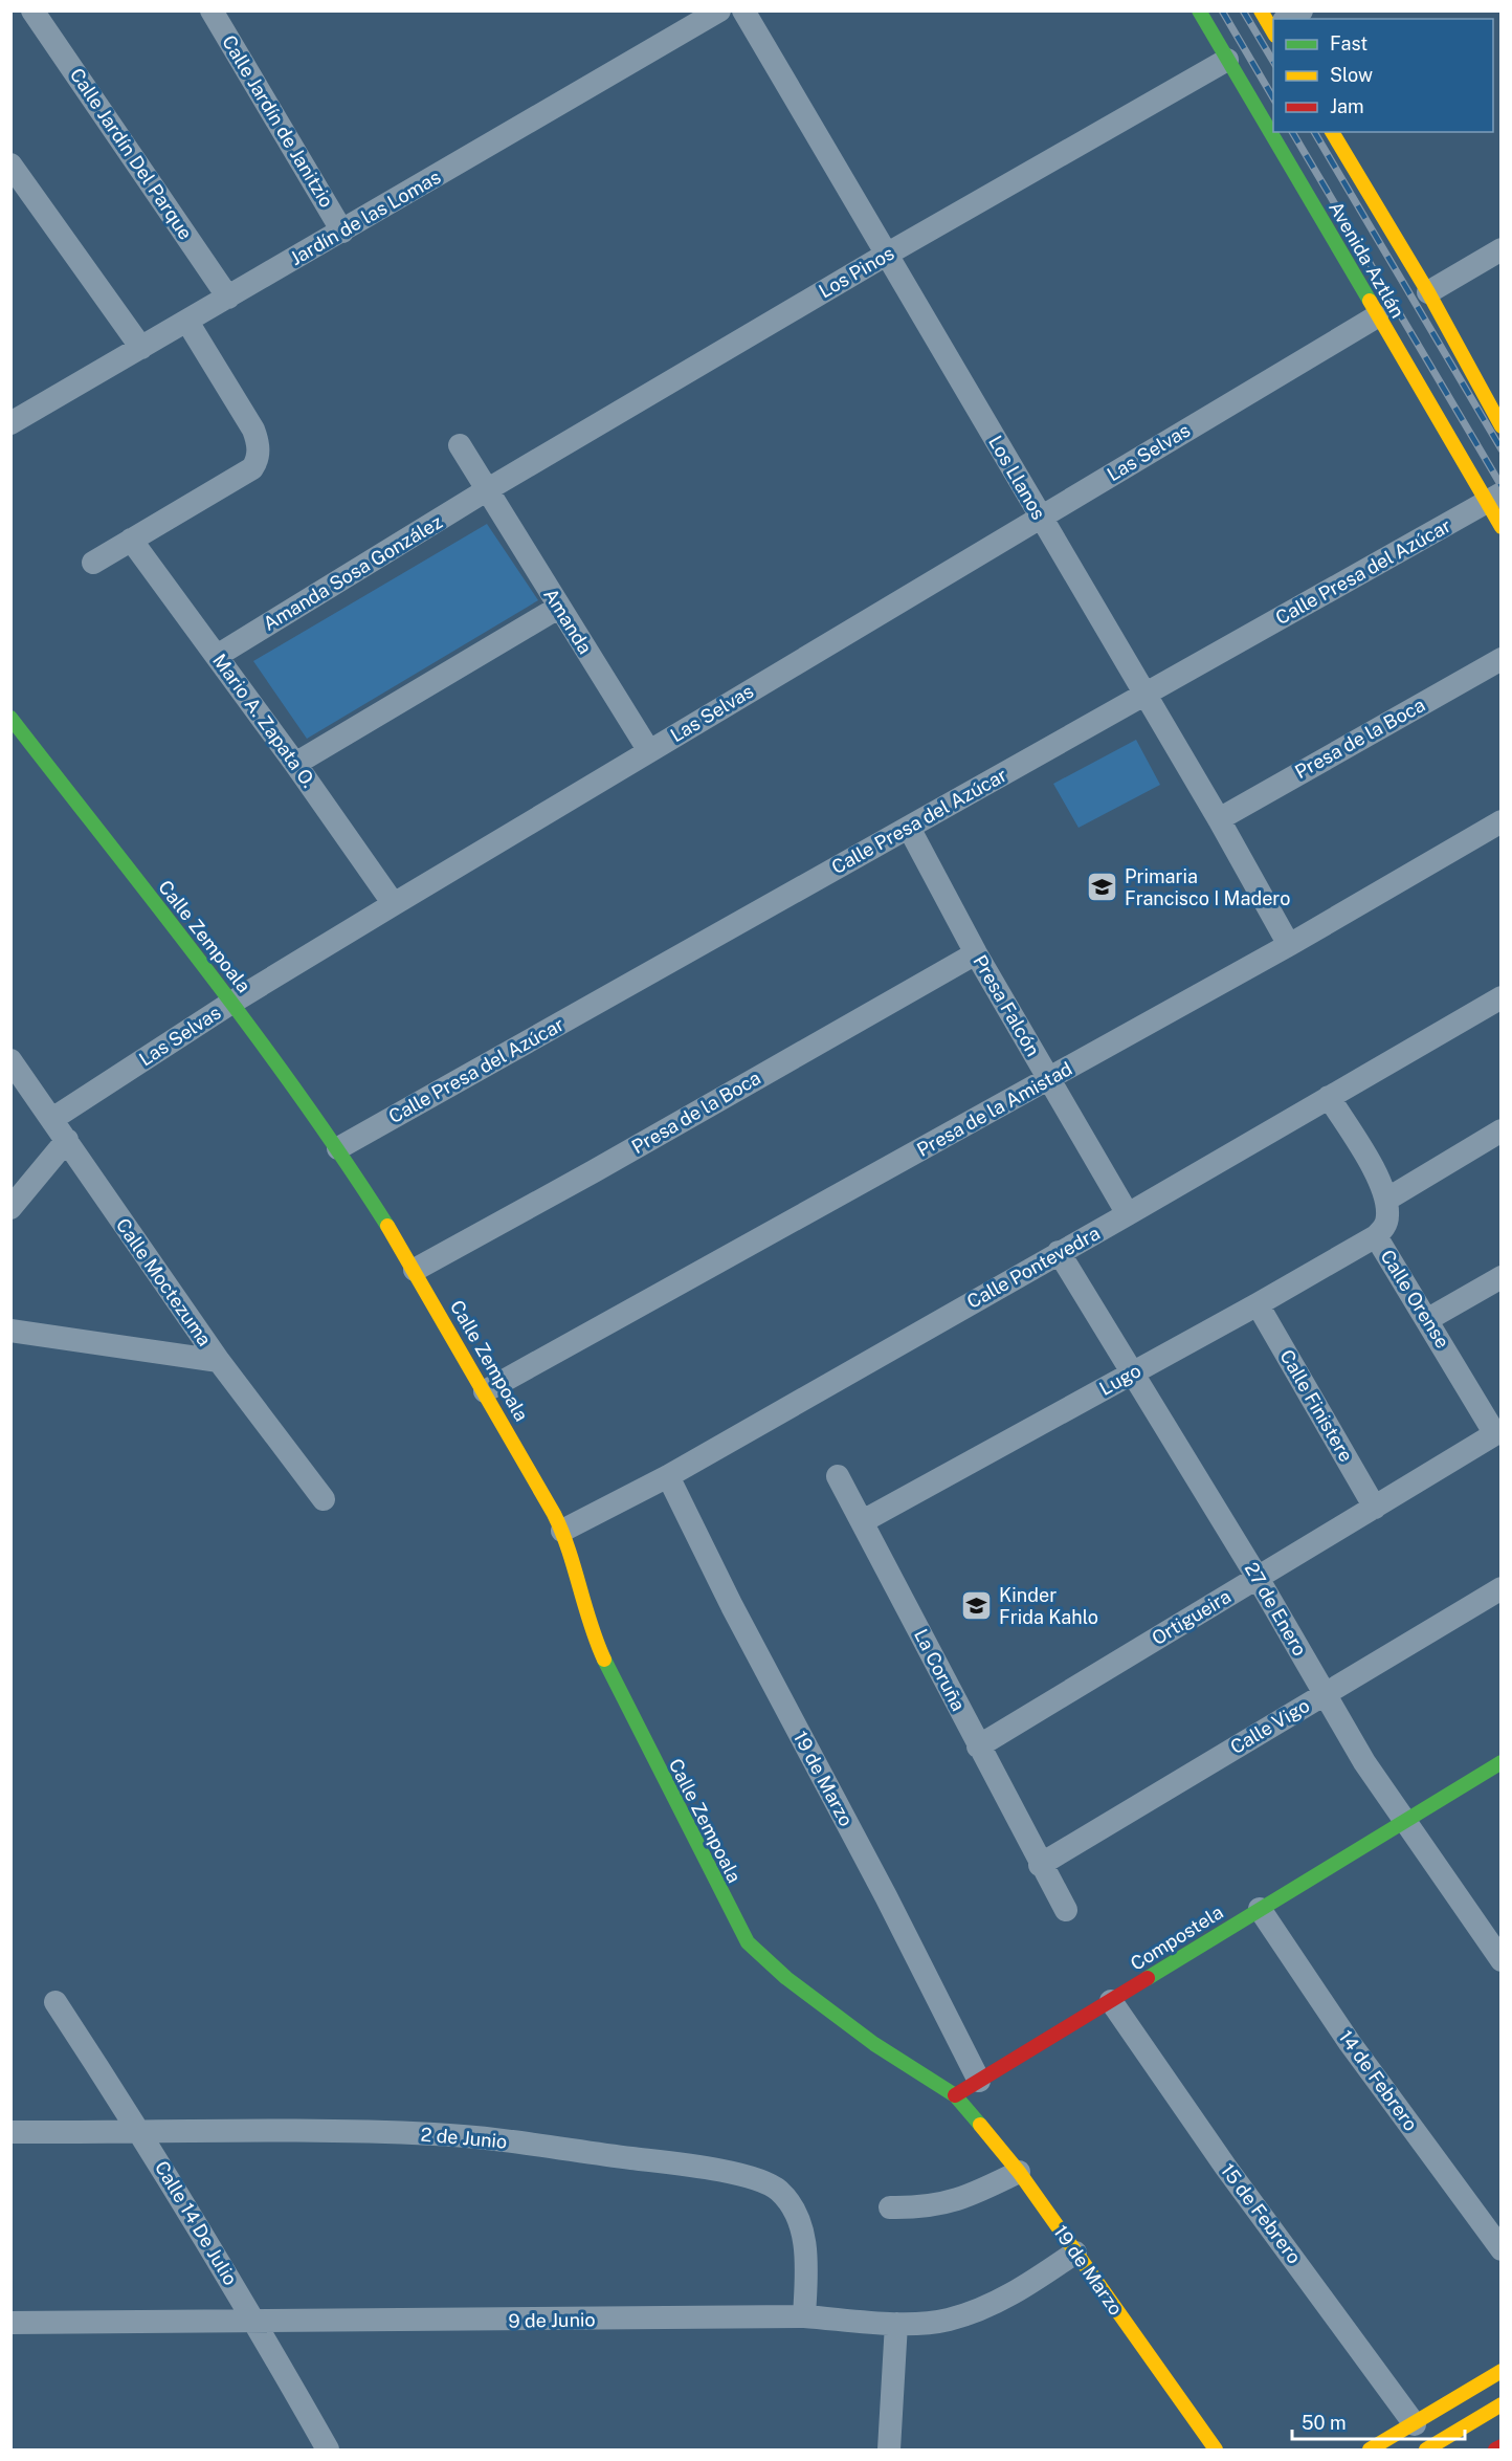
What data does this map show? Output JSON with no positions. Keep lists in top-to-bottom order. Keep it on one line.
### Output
{"streets":{"street":["Calle Jardín de Janitzio","Calle Jardín Del Parque","Jardín de las Lomas","Avenida Aztlán","Los Pinos","Las Selvas","Los Llanos","Calle Presa del Azúcar","Amanda Sosa González","Amanda","Mario A. Zapata O.","Presa de la Boca","Calle Zempoala","Presa Falcón","Presa de la Amistad","Calle Pontevedra","Calle Moctezuma","Calle Orense","Lugo","Calle Finistere","27 de Enero","Ortigueira","La Coruña","Calle Vigo","19 de Marzo","Compostela","14 de Febrero","2 de Junio","15 de Febrero","Calle 14 De Julio","9 de Junio"]},"crossings":[["Calle Jardín de Janitzio","Jardín de las Lomas"],["Calle Jardín Del Parque","Jardín de las Lomas"],["Avenida Aztlán","Los Pinos"],["Avenida Aztlán","Las Selvas"],["Avenida Aztlán","Calle Presa del Azúcar"],["Los Pinos","Los Llanos"],["Los Pinos","Amanda Sosa González"],["Los Pinos","Amanda"],["Las Selvas","Los Llanos"],["Las Selvas","Amanda"],["Las Selvas","Mario A. Zapata O."],["Las Selvas","Calle Zempoala"],["Las Selvas","Calle Moctezuma"],["Los Llanos","Calle Presa del Azúcar"],["Los Llanos","Presa de la Boca"],["Los Llanos","Presa de la Amistad"],["Calle Presa del Azúcar","Calle Zempoala"],["Calle Presa del Azúcar","Presa Falcón"],["Amanda Sosa González","Amanda"],["Amanda Sosa González","Mario A. Zapata O."],["Presa de la Boca","Calle Zempoala"],["Presa de la Boca","Presa Falcón"],["Calle Zempoala","Presa de la Amistad"],["Calle Zempoala","Calle Pontevedra"],["Calle Zempoala","19 de Marzo"],["Calle Zempoala","Compostela"],["Presa Falcón","Presa de la Amistad"],["Presa Falcón","Calle Pontevedra"],["Calle Pontevedra","27 de Enero"],["Calle Pontevedra","19 de Marzo"],["Calle Orense","Lugo"],["Calle Orense","Ortigueira"],["Lugo","Calle Finistere"],["Lugo","27 de Enero"],["Lugo","La Coruña"],["Calle Finistere","Ortigueira"],["27 de Enero","Ortigueira"],["27 de Enero","Calle Vigo"],["27 de Enero","Compostela"],["Ortigueira","La Coruña"],["La Coruña","Calle Vigo"],["19 de Marzo","Compostela"],["19 de Marzo","9 de Junio"],["Compostela","14 de Febrero"],["Compostela","15 de Febrero"],["2 de Junio","Calle 14 De Julio"],["2 de Junio","9 de Junio"],["Calle 14 De Julio","9 de Junio"]],"places":{"school or university":["Primaria Francisco I Madero","Kinder Frida Kahlo"]},"legend":["Fast","Slow","Jam"],"scale_bar":"50 m"}
